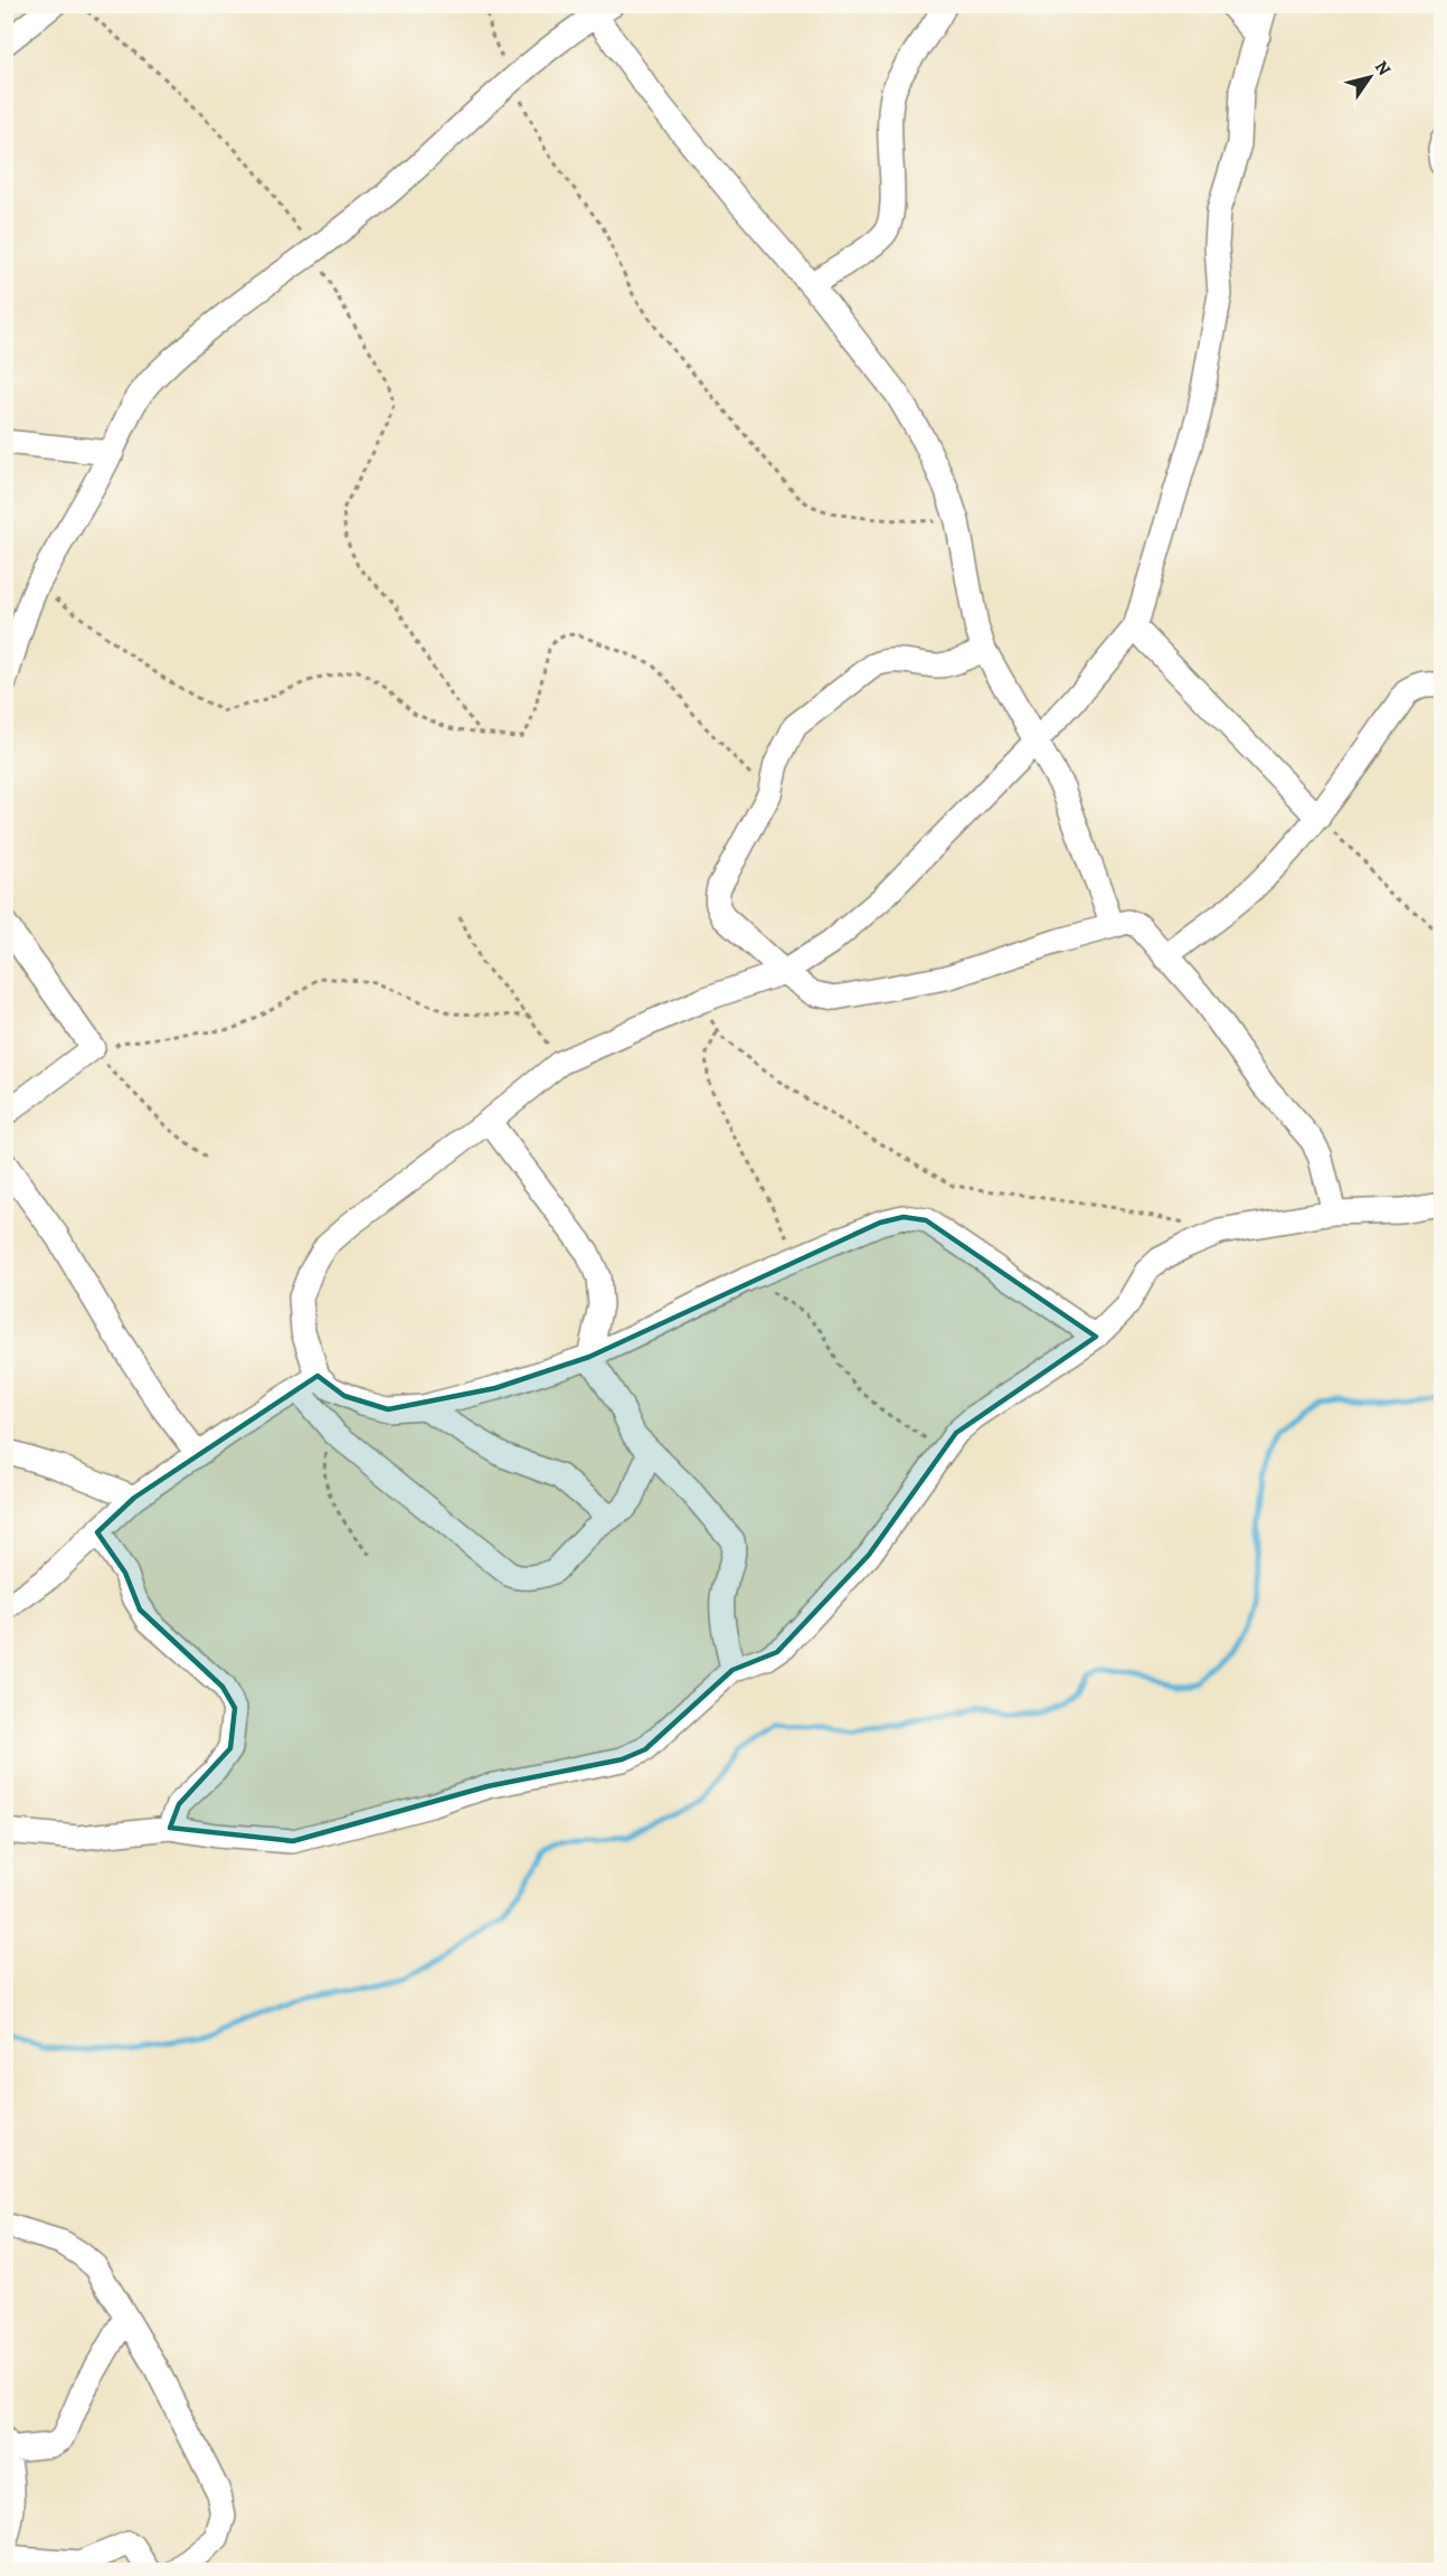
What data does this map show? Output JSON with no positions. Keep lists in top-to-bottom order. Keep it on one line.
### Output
{"north":"top right"}
